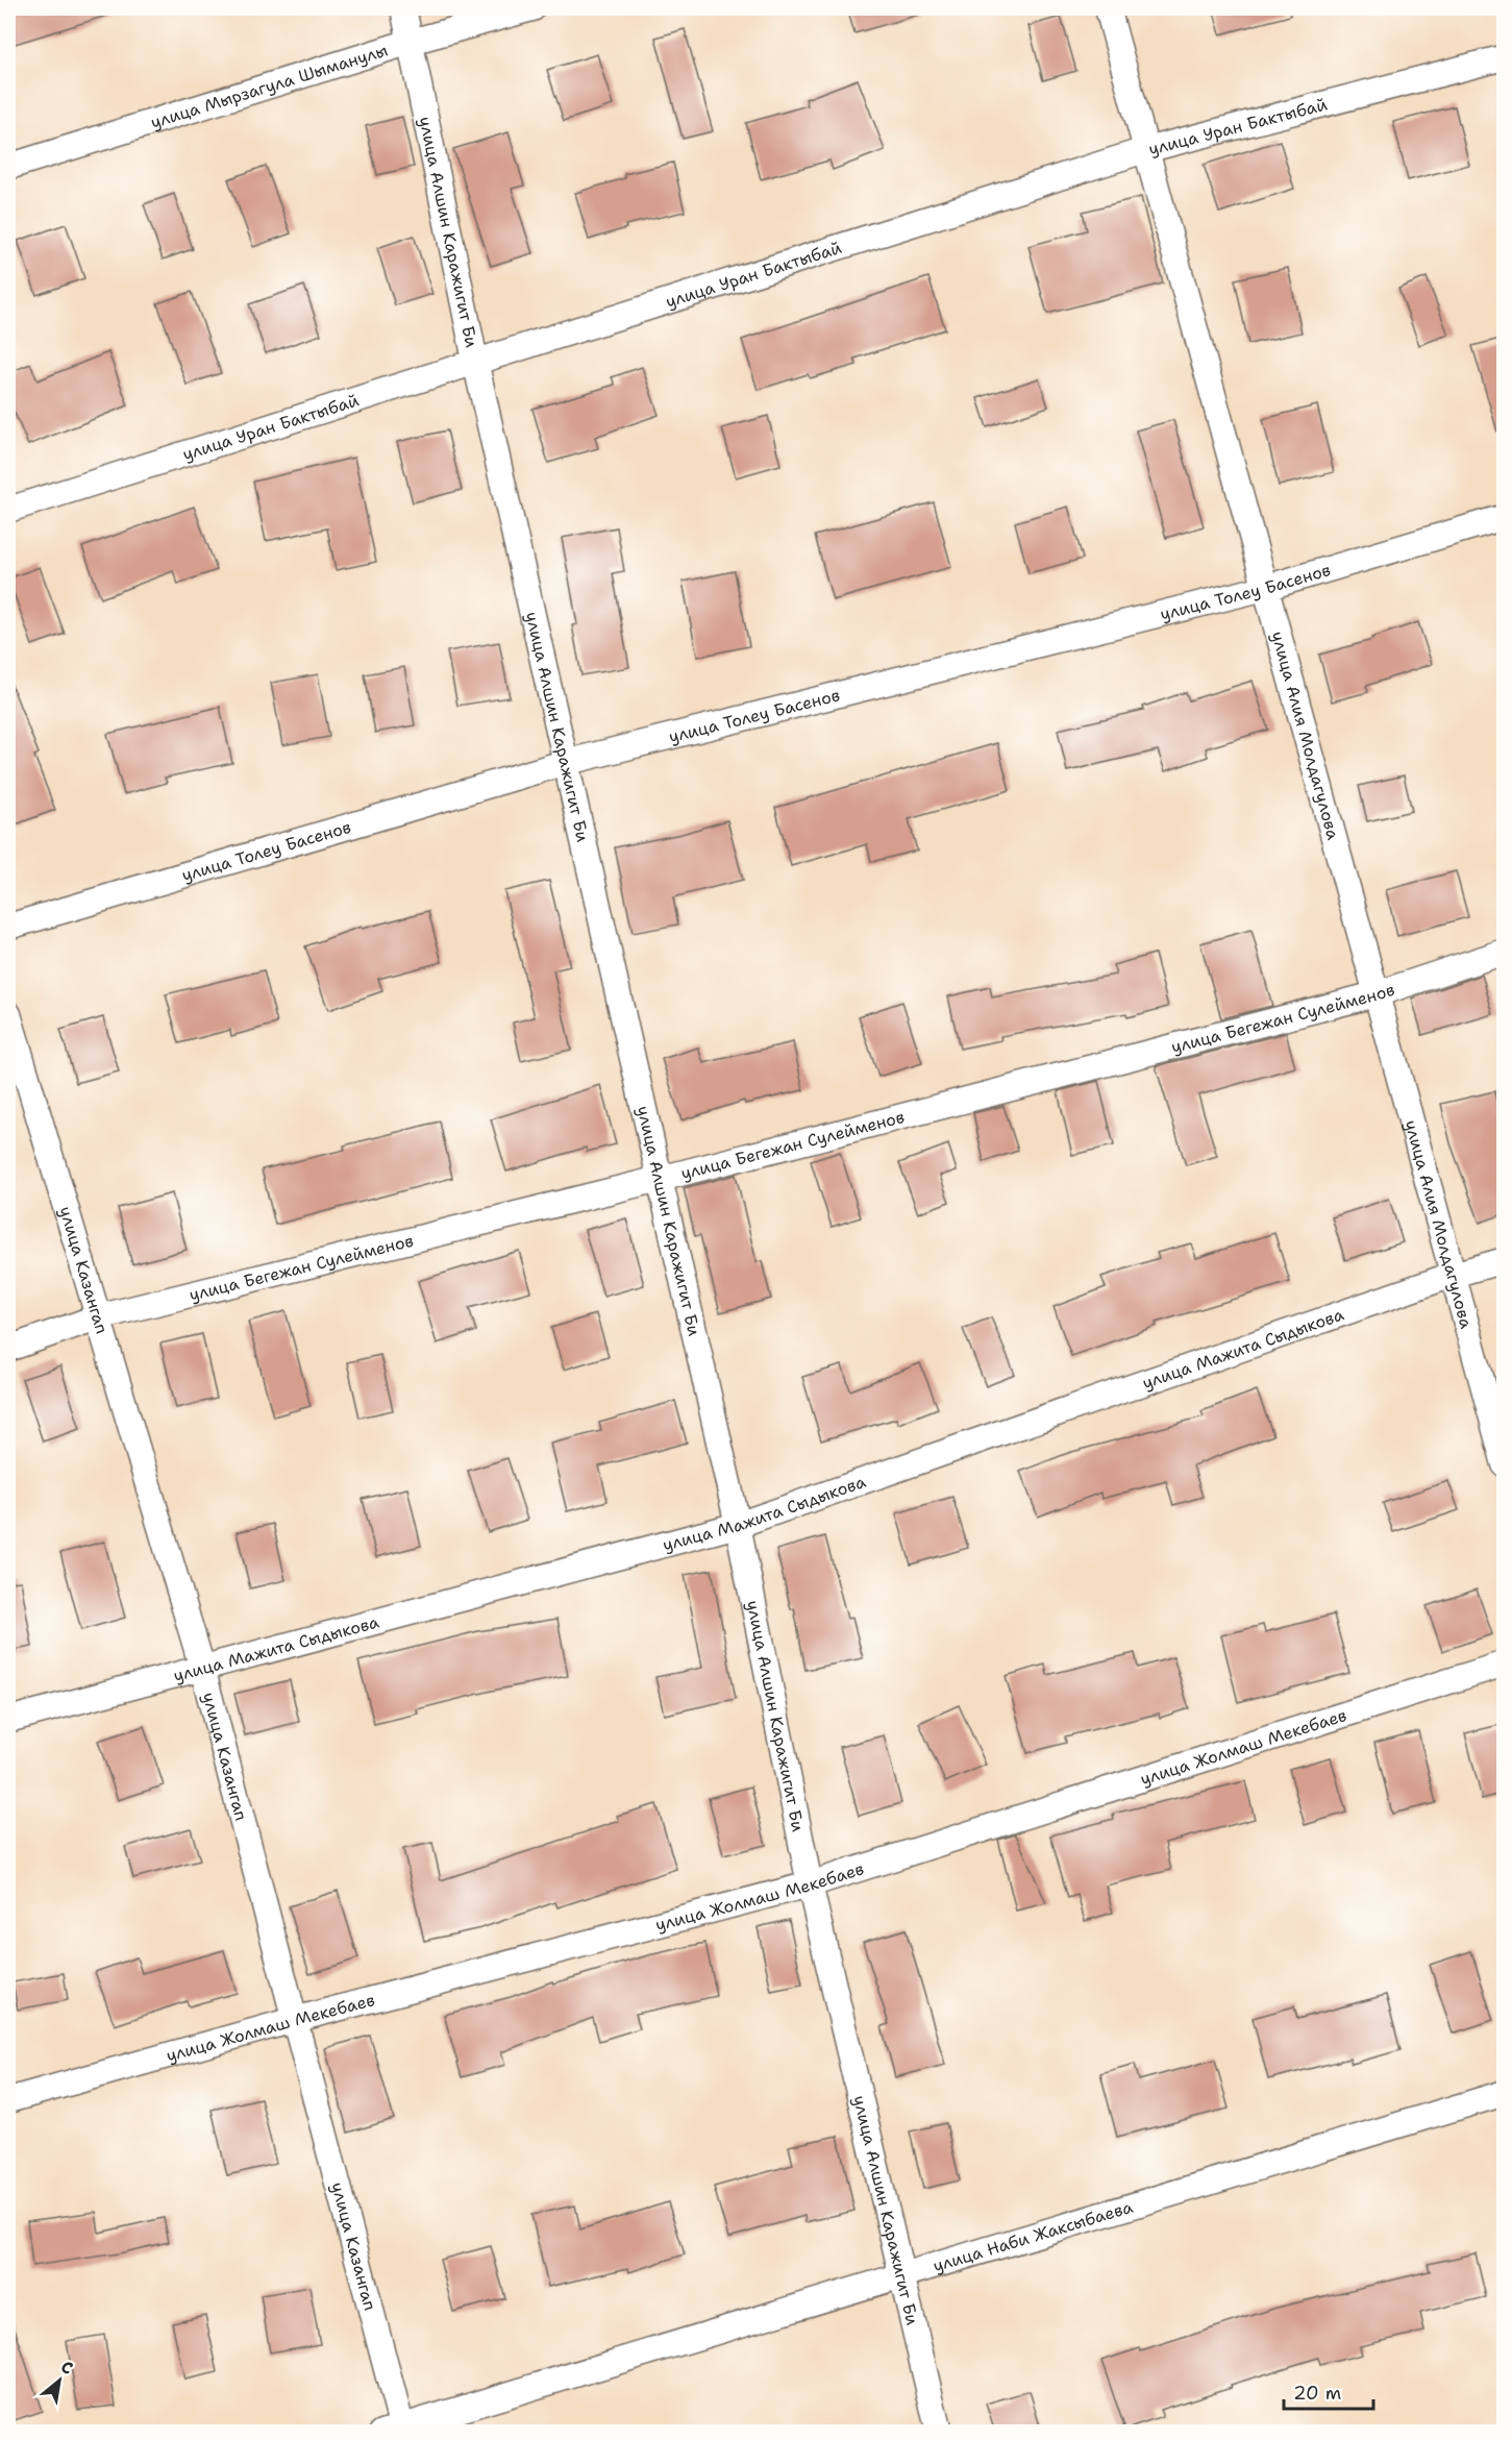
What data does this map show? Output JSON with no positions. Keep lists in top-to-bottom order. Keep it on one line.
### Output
{"streets":{"street":["улица Мырзагула Шыманулы","улица Уран Бактыбай","улица Алшин Каражигит Би","улица Толеу Басенов","улица Алия Молдагулова","улица Бегежан Сулейменов","улица Казангап","улица Мажита Сыдыкова","улица Жолмаш Мекебаев","улица Наби Жаксыбаева"]},"crossings":[["улица Мырзагула Шыманулы","улица Алшин Каражигит Би"],["улица Уран Бактыбай","улица Алшин Каражигит Би"],["улица Уран Бактыбай","улица Алия Молдагулова"],["улица Алшин Каражигит Би","улица Толеу Басенов"],["улица Алшин Каражигит Би","улица Бегежан Сулейменов"],["улица Алшин Каражигит Би","улица Мажита Сыдыкова"],["улица Алшин Каражигит Би","улица Жолмаш Мекебаев"],["улица Алшин Каражигит Би","улица Наби Жаксыбаева"],["улица Толеу Басенов","улица Алия Молдагулова"],["улица Алия Молдагулова","улица Бегежан Сулейменов"],["улица Алия Молдагулова","улица Мажита Сыдыкова"],["улица Бегежан Сулейменов","улица Казангап"],["улица Казангап","улица Мажита Сыдыкова"],["улица Казангап","улица Жолмаш Мекебаев"],["улица Казангап","улица Наби Жаксыбаева"]],"scale_bar":"20 m","north":"top right"}
